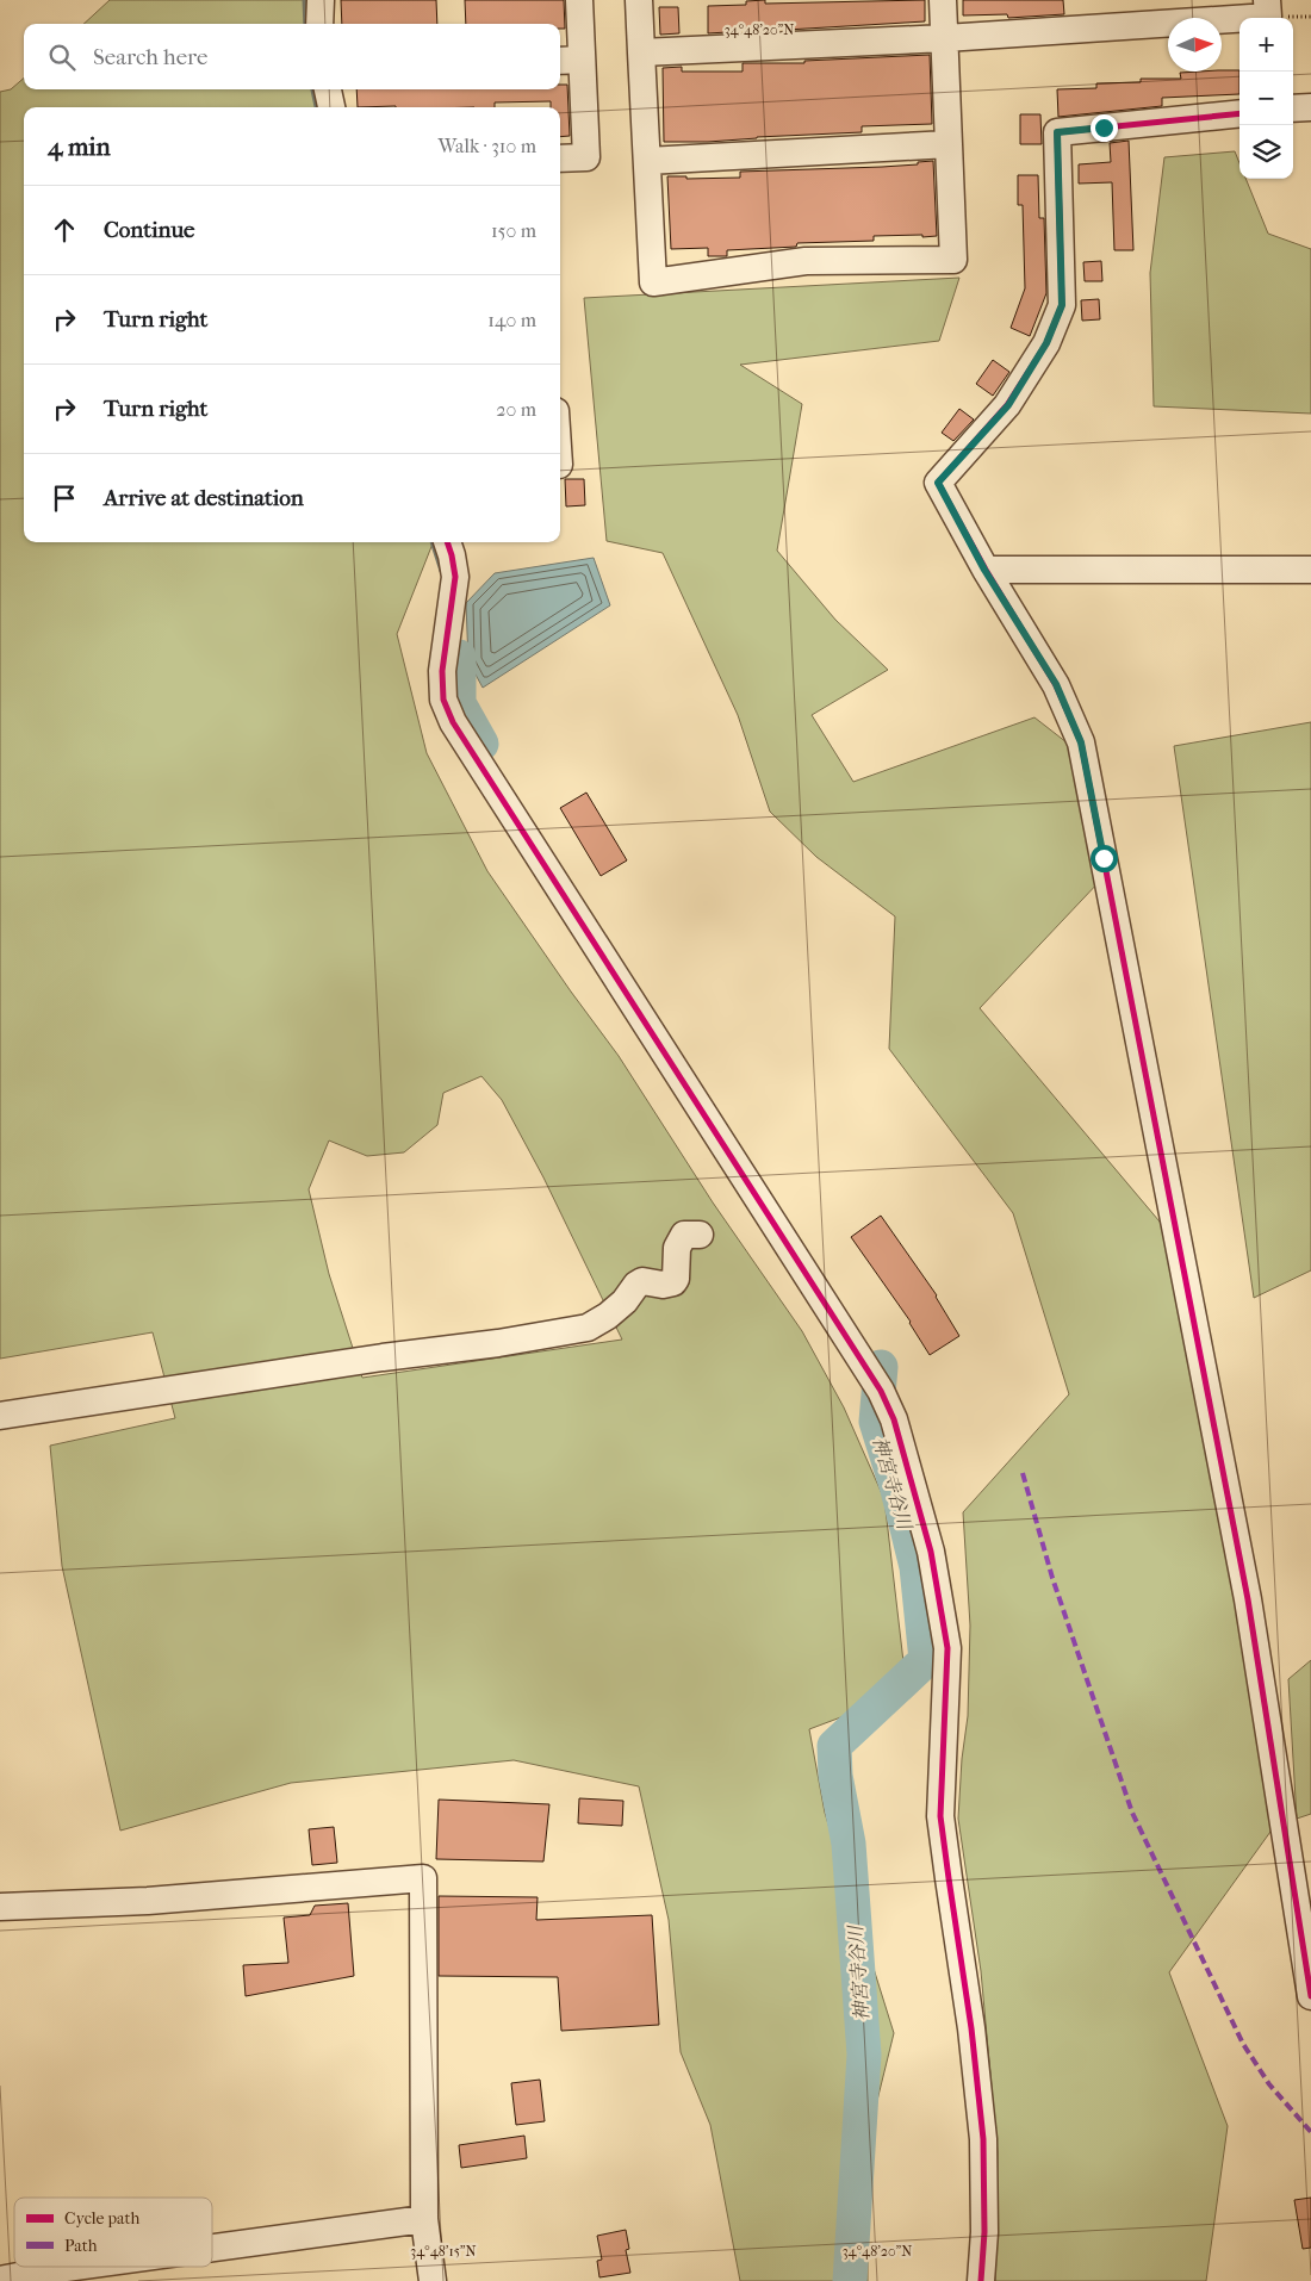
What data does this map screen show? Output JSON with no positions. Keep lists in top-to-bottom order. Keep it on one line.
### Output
{"water":["神宮寺谷川"],"legend":["Cycle path","Path"],"north":"right","page":{"map_buttons":["+","−"],"search":"Search here","heading":["4 min","Walk · 310 m"],"list":[["Continue","150 m"],["Turn right","140 m"],["Turn right","20 m"],"Arrive at destination"]},"coordinates":["34°48'20\"N","34°48'15\"N"]}
